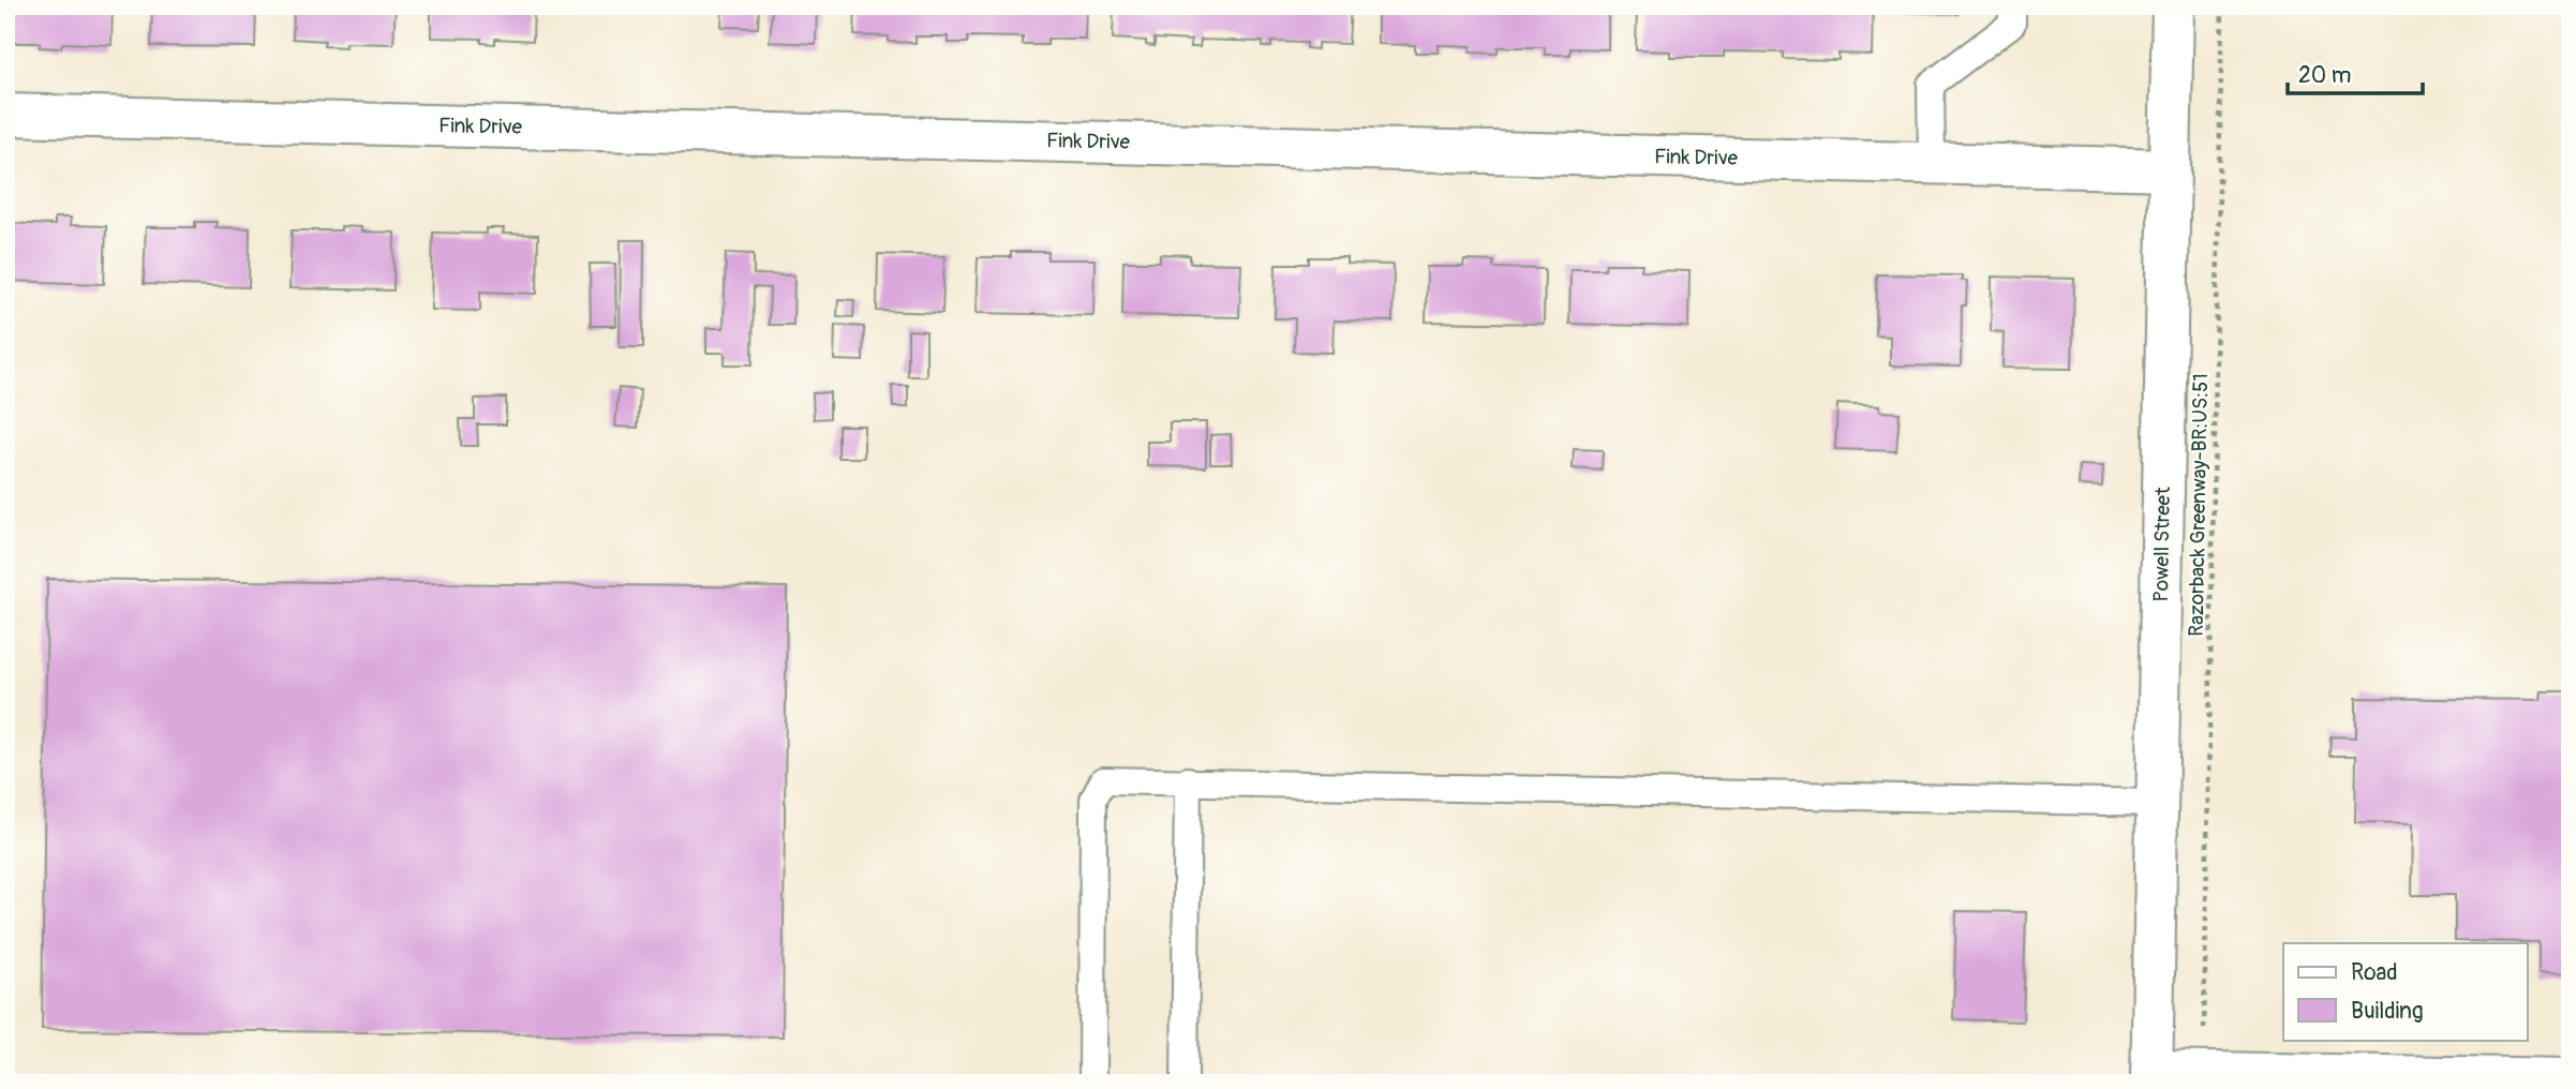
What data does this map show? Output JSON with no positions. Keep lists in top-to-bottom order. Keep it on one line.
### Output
{"streets":{"street":["Fink Drive","Powell Street"],"path":["Razorback Greenway-BR:US:51"]},"crossings":[["Fink Drive","Powell Street"]],"legend":["Road","Building"],"scale_bar":"20 m"}
